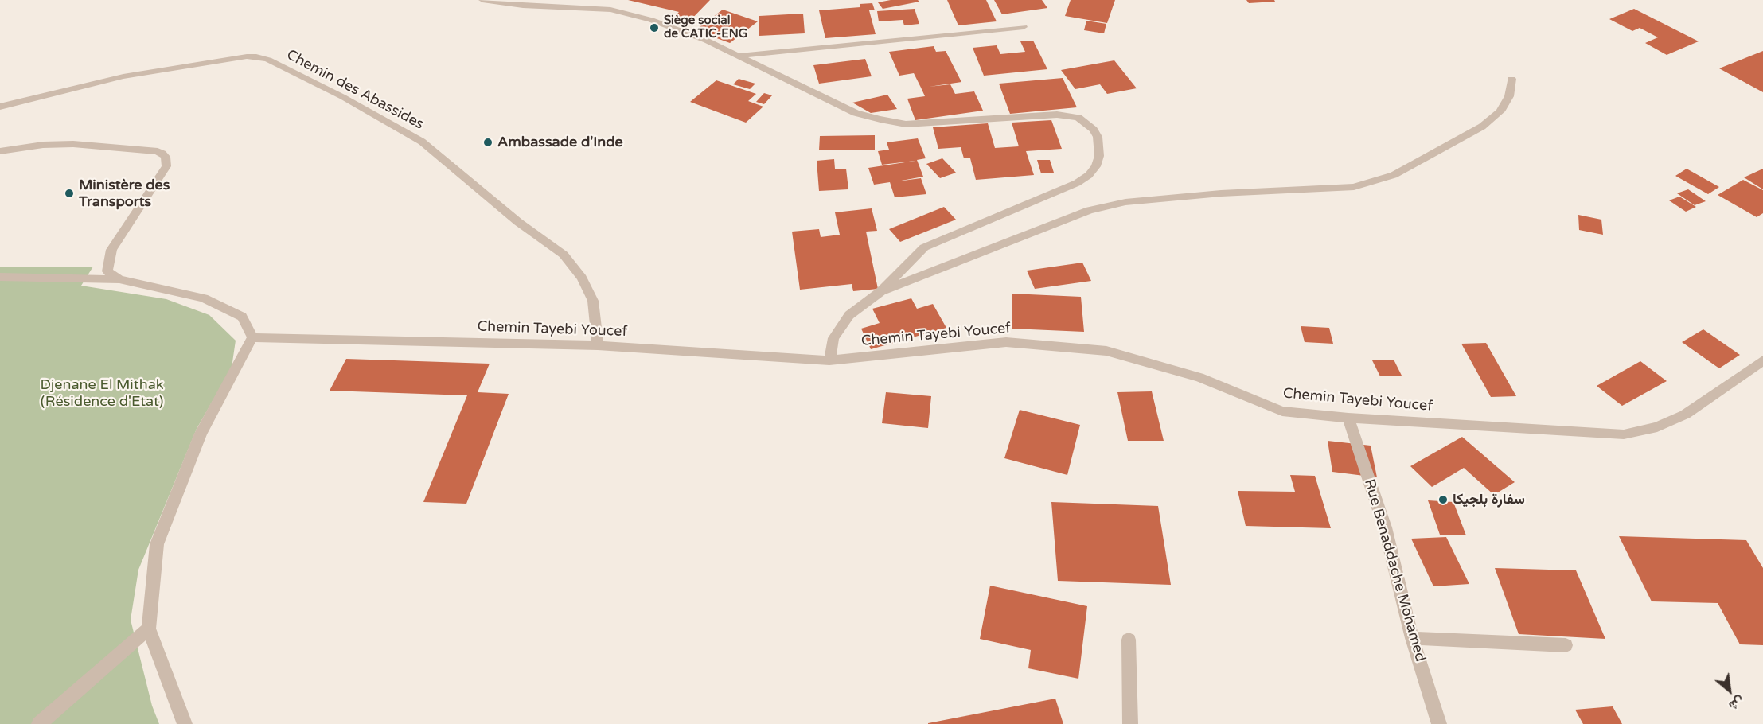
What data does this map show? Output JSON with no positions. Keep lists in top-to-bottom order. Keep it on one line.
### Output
{"streets":{"street":["Chemin des Abassides","Chemin Tayebi Youcef","Rue Benaddache Mohamed"]},"crossings":[["Chemin des Abassides","Chemin Tayebi Youcef"],["Chemin Tayebi Youcef","Rue Benaddache Mohamed"]],"parks":["Djenane El Mithak (Résidence d'Etat)"],"places":["Siège social de CATIC-ENG","Ambassade d'Inde","Ministère des Transports","سفارة بلجيكا"],"north":"bottom right"}
